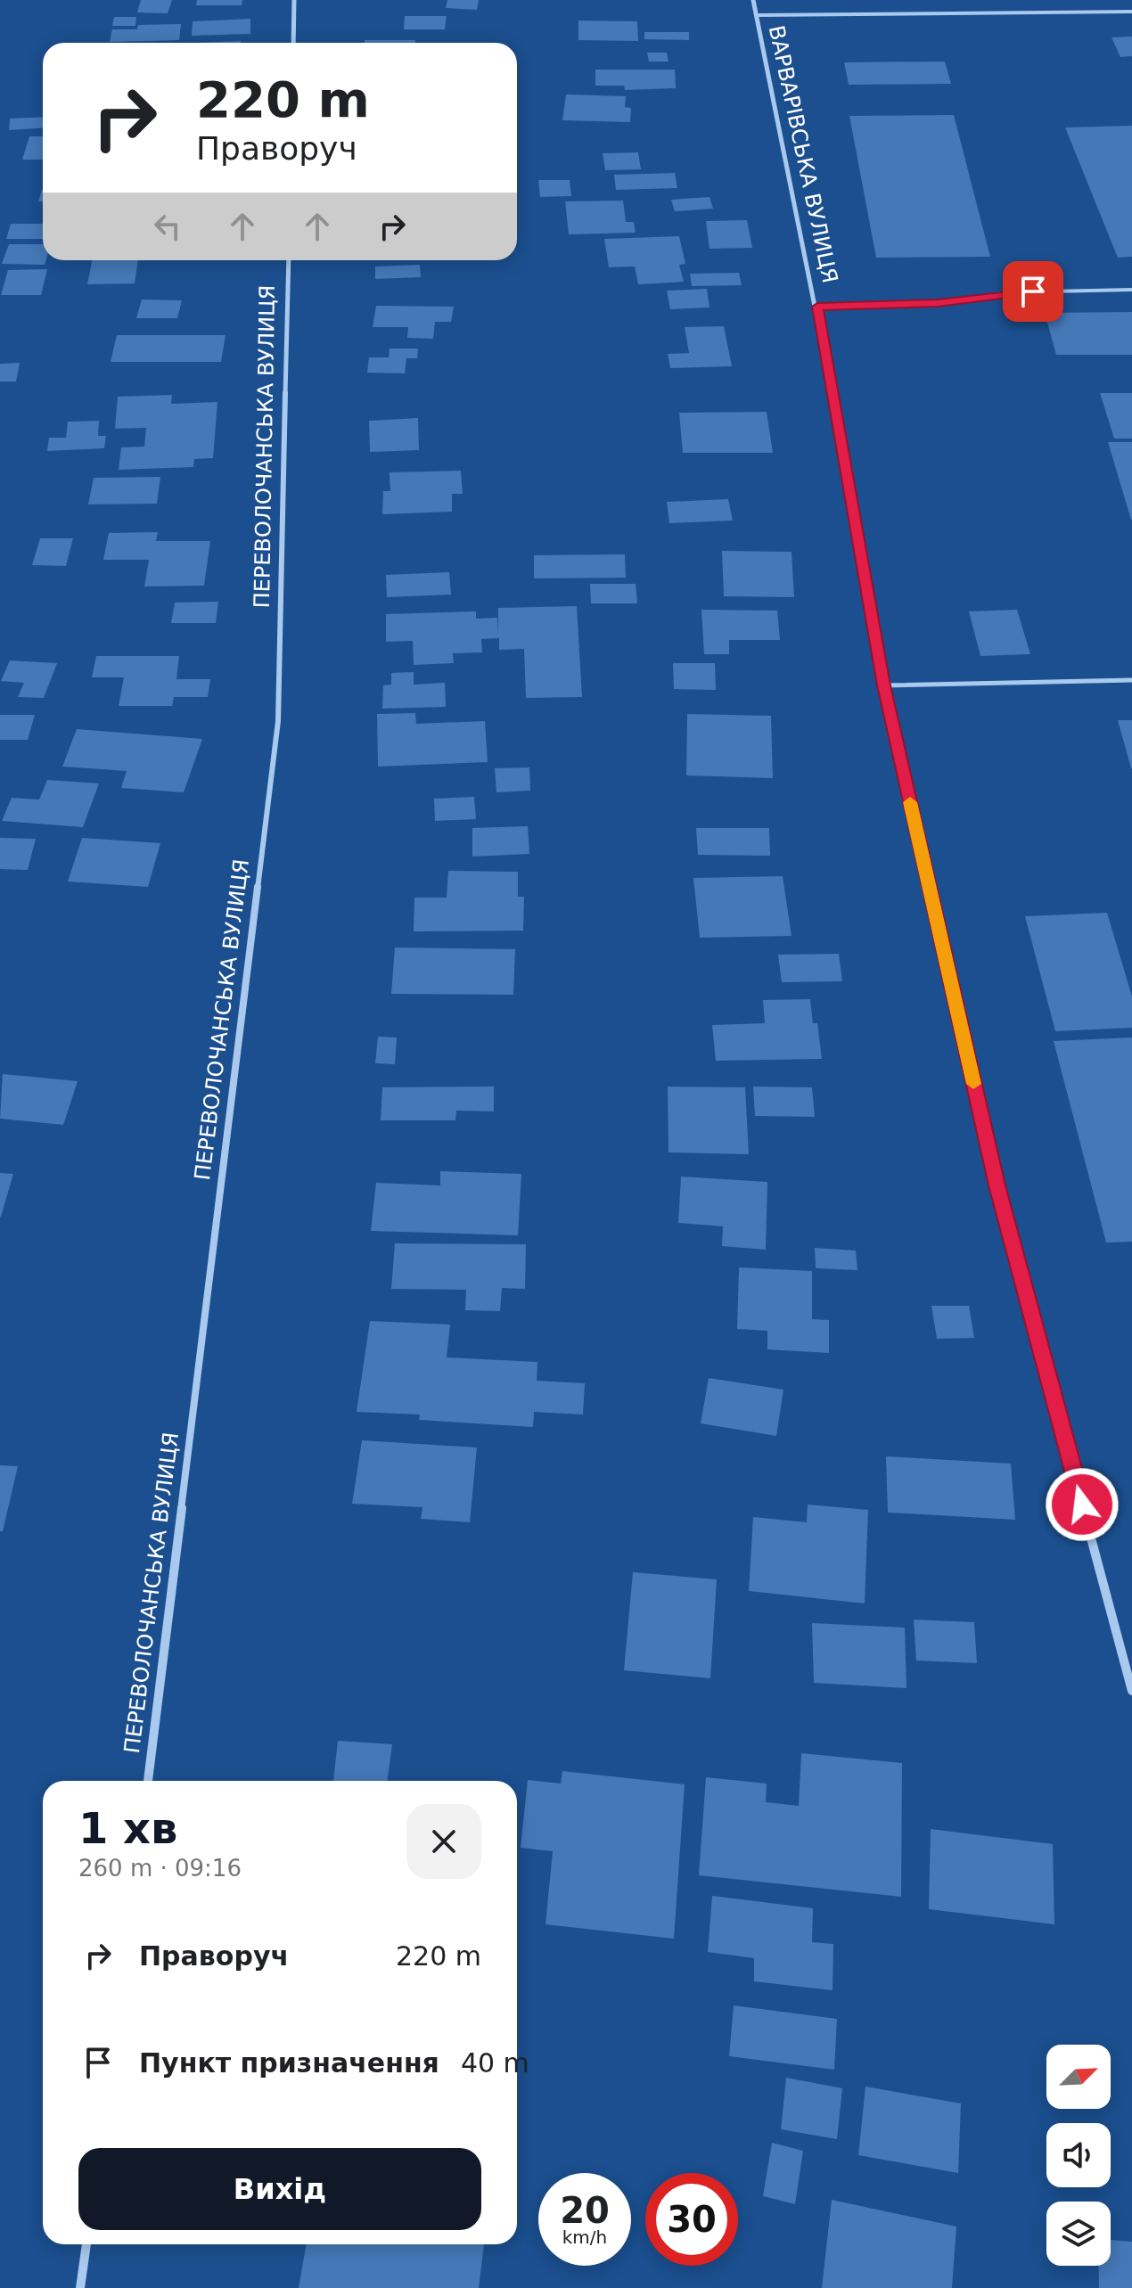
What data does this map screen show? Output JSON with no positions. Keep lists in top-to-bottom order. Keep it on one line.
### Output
{"streets":{"street":["ВАРВАРІВСЬКА ВУЛИЦЯ","ПЕРЕВОЛОЧАНСЬКА ВУЛИЦЯ"]},"north":"top right","page":{"turn":["220 m","Праворуч"],"heading":["1 хв","260 m · 09:16"],"list":[{"name":"Праворуч","value":"220 m"},{"name":"Пункт призначення","value":"40 m"}],"buttons":"Вихід","speed":"20 km/h","limit":"30"}}
